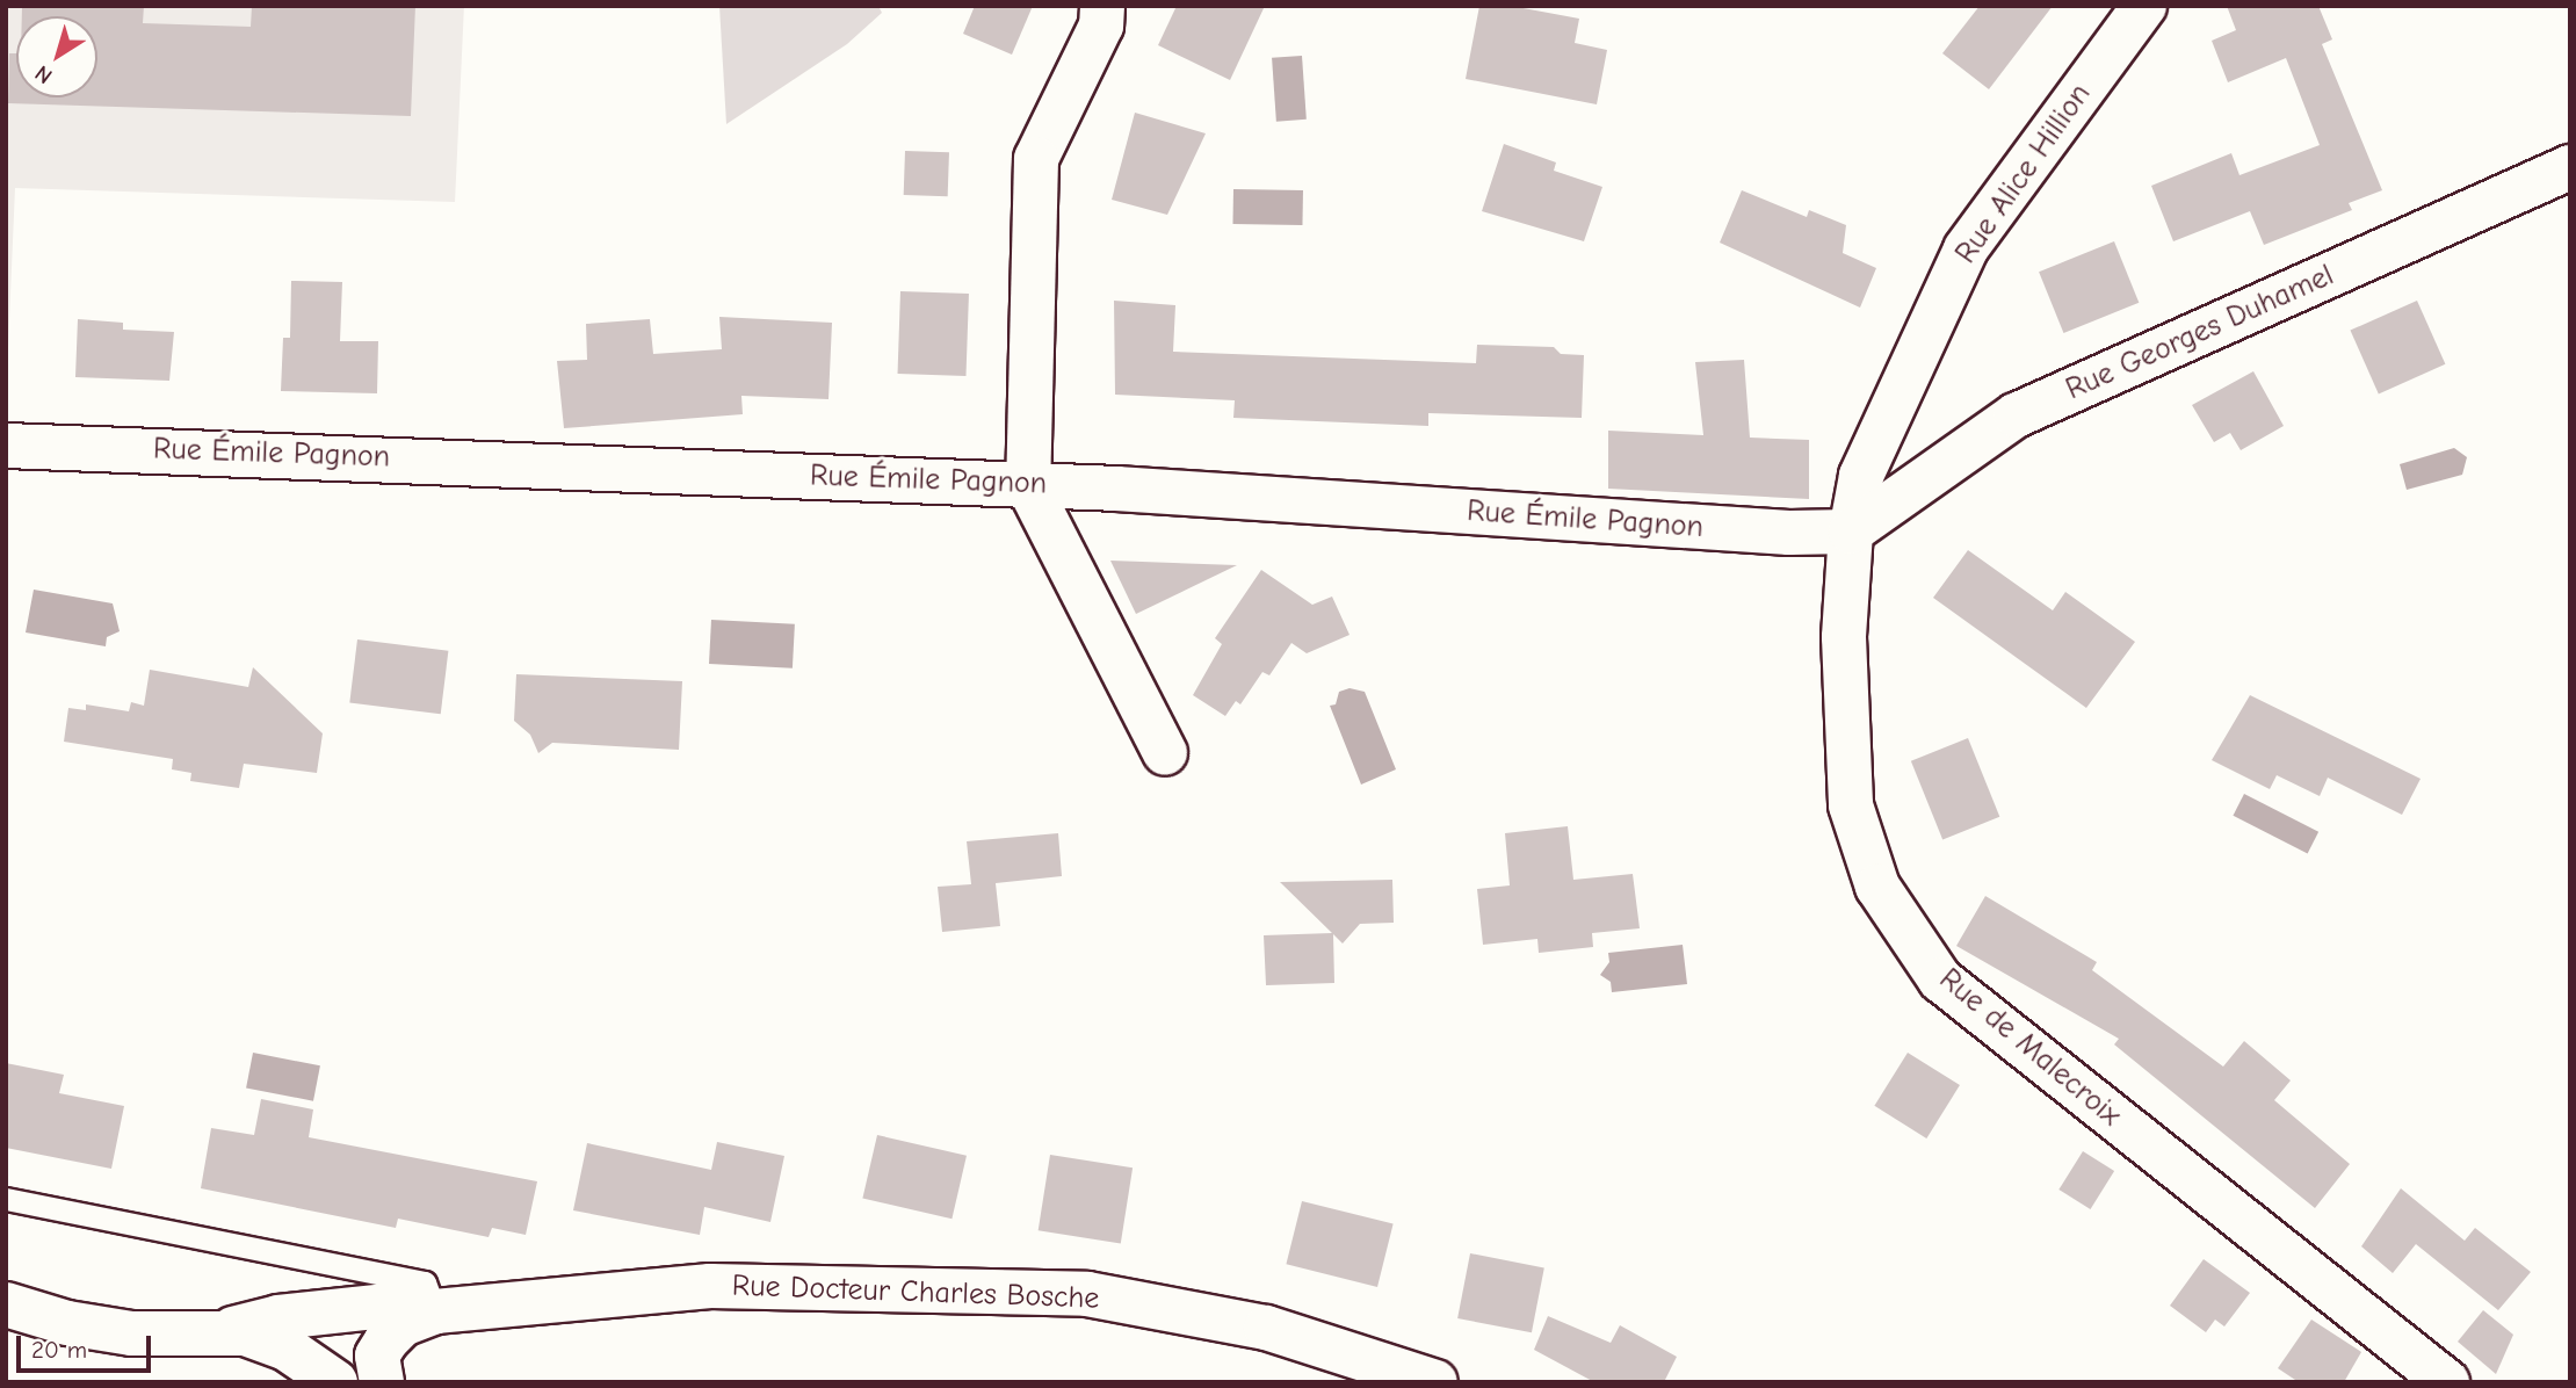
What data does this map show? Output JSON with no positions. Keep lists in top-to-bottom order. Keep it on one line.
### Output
{"streets":{"street":["Rue Alice Hillion","Rue Georges Duhamel","Rue Émile Pagnon","Rue de Malecroix","Rue Docteur Charles Bosche"]},"crossings":[["Rue Alice Hillion","Rue Georges Duhamel"],["Rue Alice Hillion","Rue Émile Pagnon"],["Rue Alice Hillion","Rue de Malecroix"],["Rue Georges Duhamel","Rue Émile Pagnon"],["Rue Georges Duhamel","Rue de Malecroix"],["Rue Émile Pagnon","Rue de Malecroix"]],"scale_bar":"20 m","north":"bottom left"}
